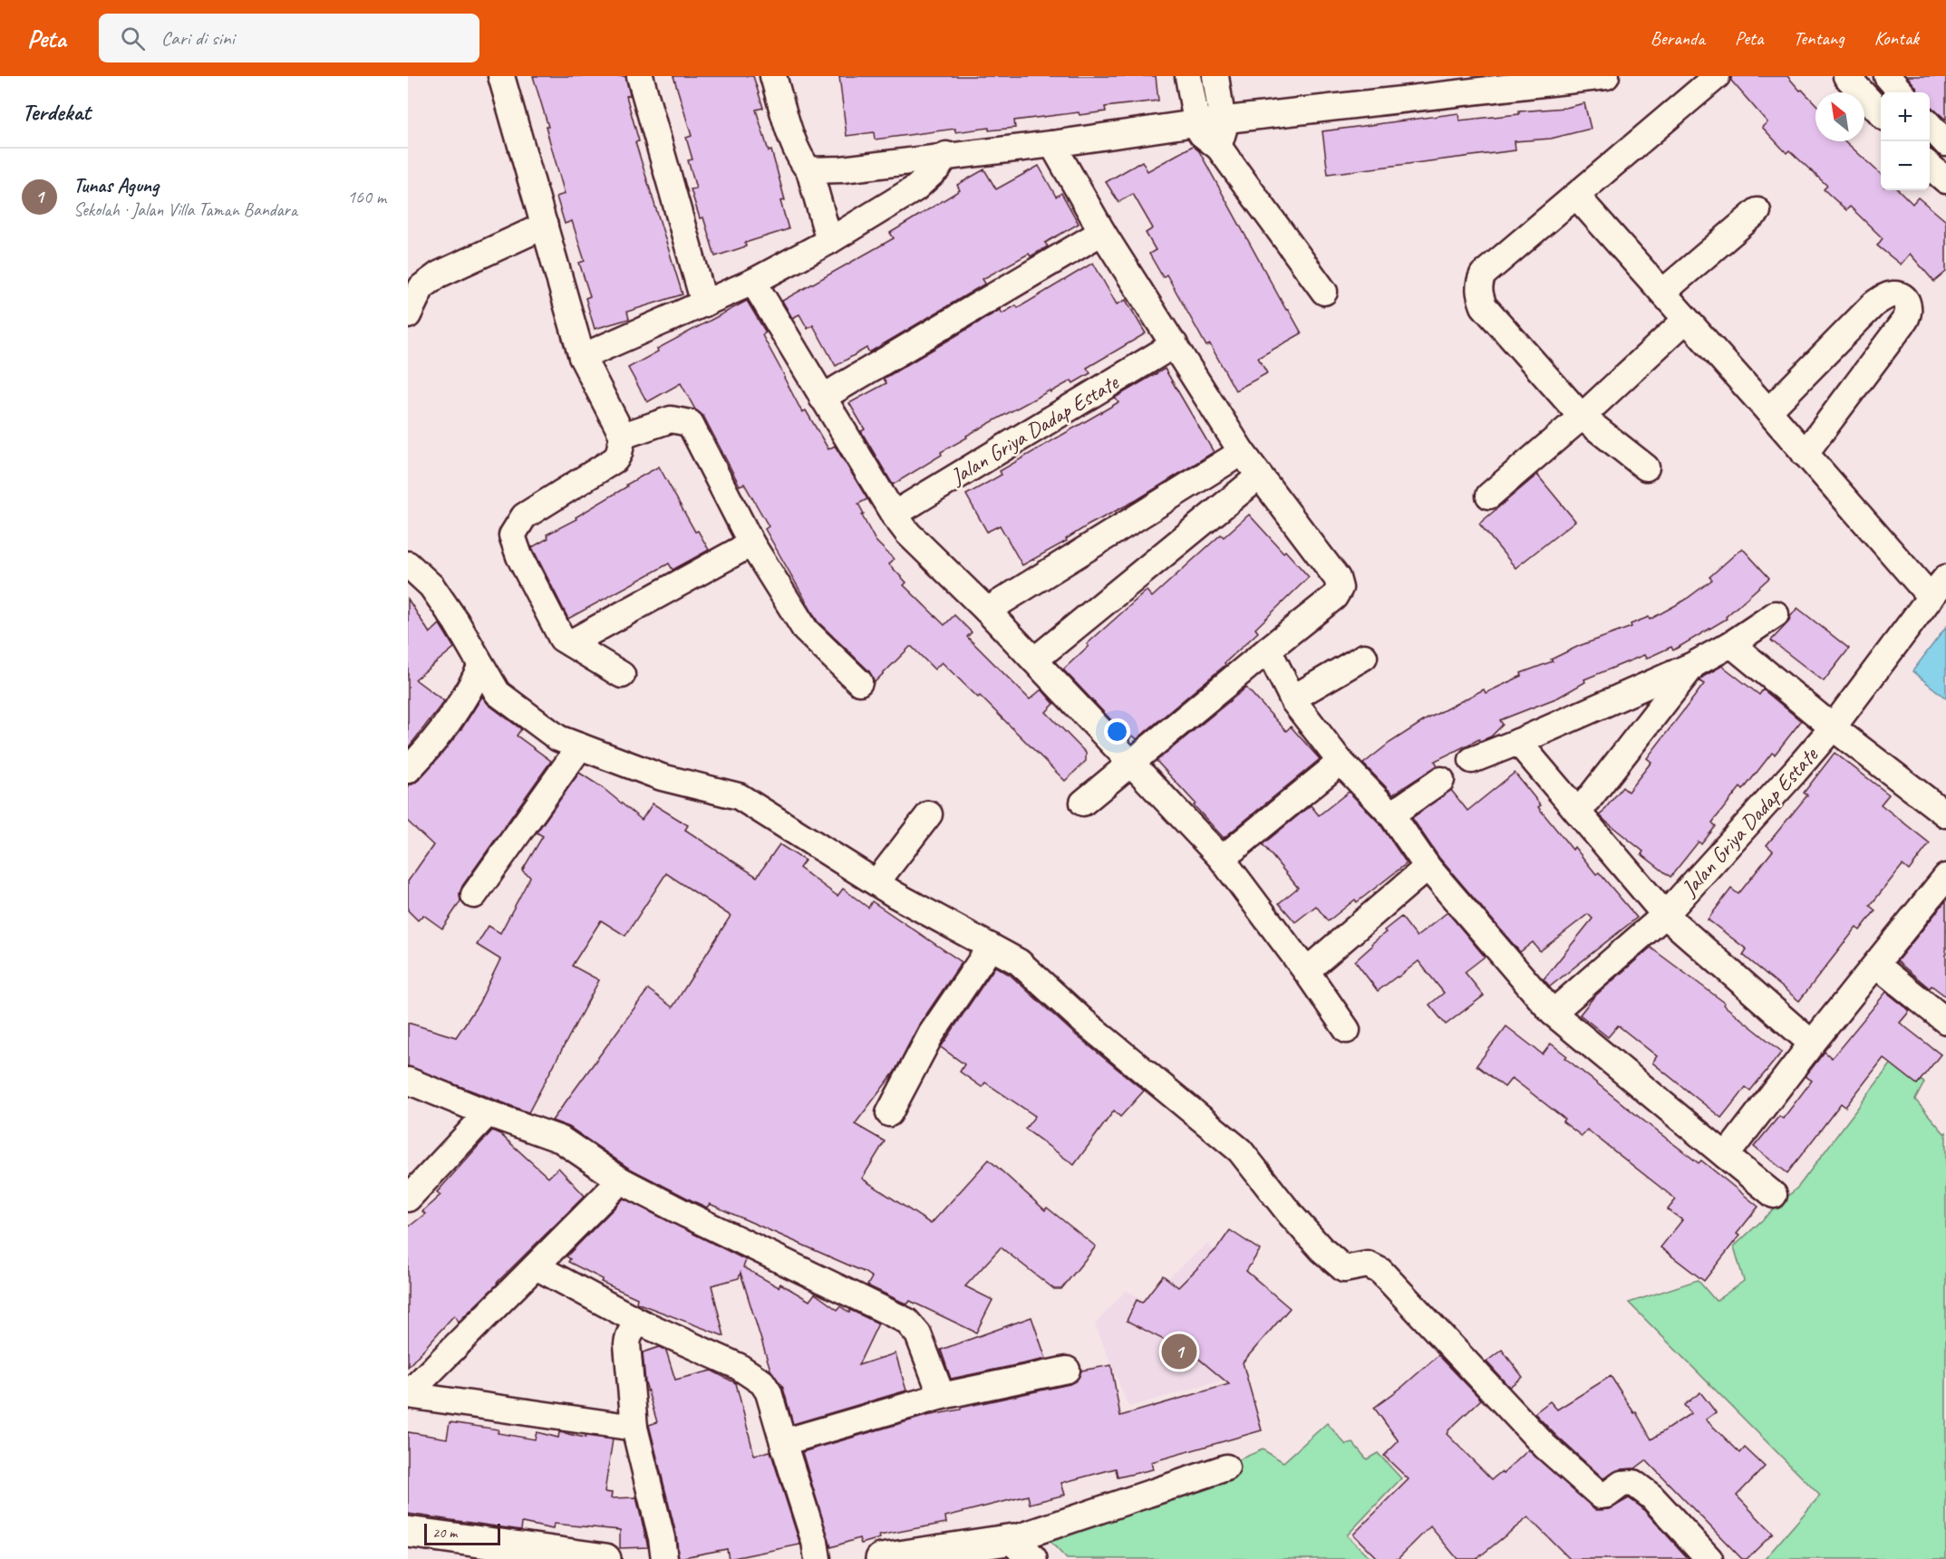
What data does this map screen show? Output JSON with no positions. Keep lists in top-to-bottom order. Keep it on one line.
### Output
{"streets":{"street":["Jalan Griya Dadap Estate"]},"scale_bar":"20 m","north":"top left","page":{"header":"Peta","search":"Cari di sini","nav":["Beranda","Peta","Tentang","Kontak"],"heading":"Terdekat","map_buttons":["+","−"],"list":[{"mark":"1","name":"Tunas Agung","note":"Sekolah · Jalan Villa Taman Bandara","value":"160 m"}],"pins":"1","scale":"20 m"}}
